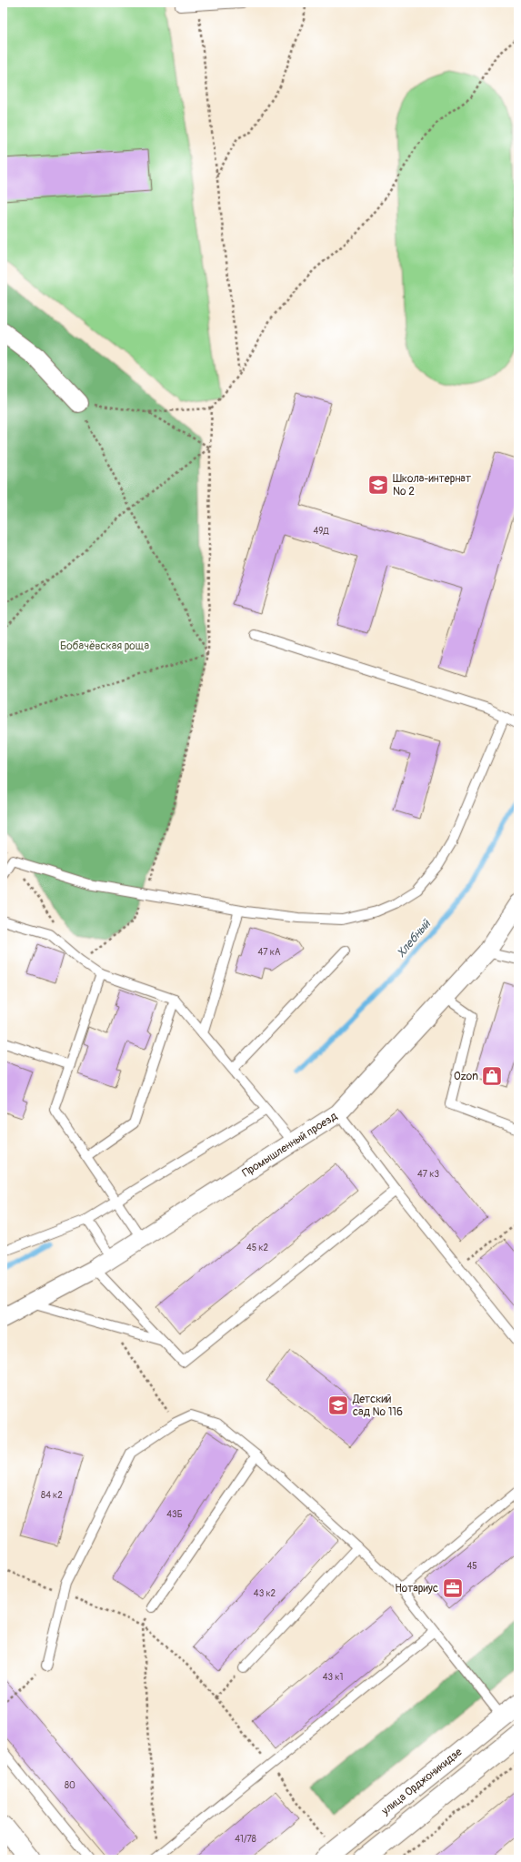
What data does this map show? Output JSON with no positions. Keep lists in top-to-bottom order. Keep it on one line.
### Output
{"streets":{"main road":["улица Орджоникидзе"],"street":["Промышленный проезд"]},"water":["Хлебный"],"parks":["Бобачёвская роща"],"places":{"school or university":["Школа-интернат № 2","Детский сад № 116"],"shop":["Ozon"],"office":["Нотариус"]},"house_numbers":["49Д","47 кА","47 к3","45 к2","84 к2","43Б","45","43 к2","43 к1","80","41/78"]}
